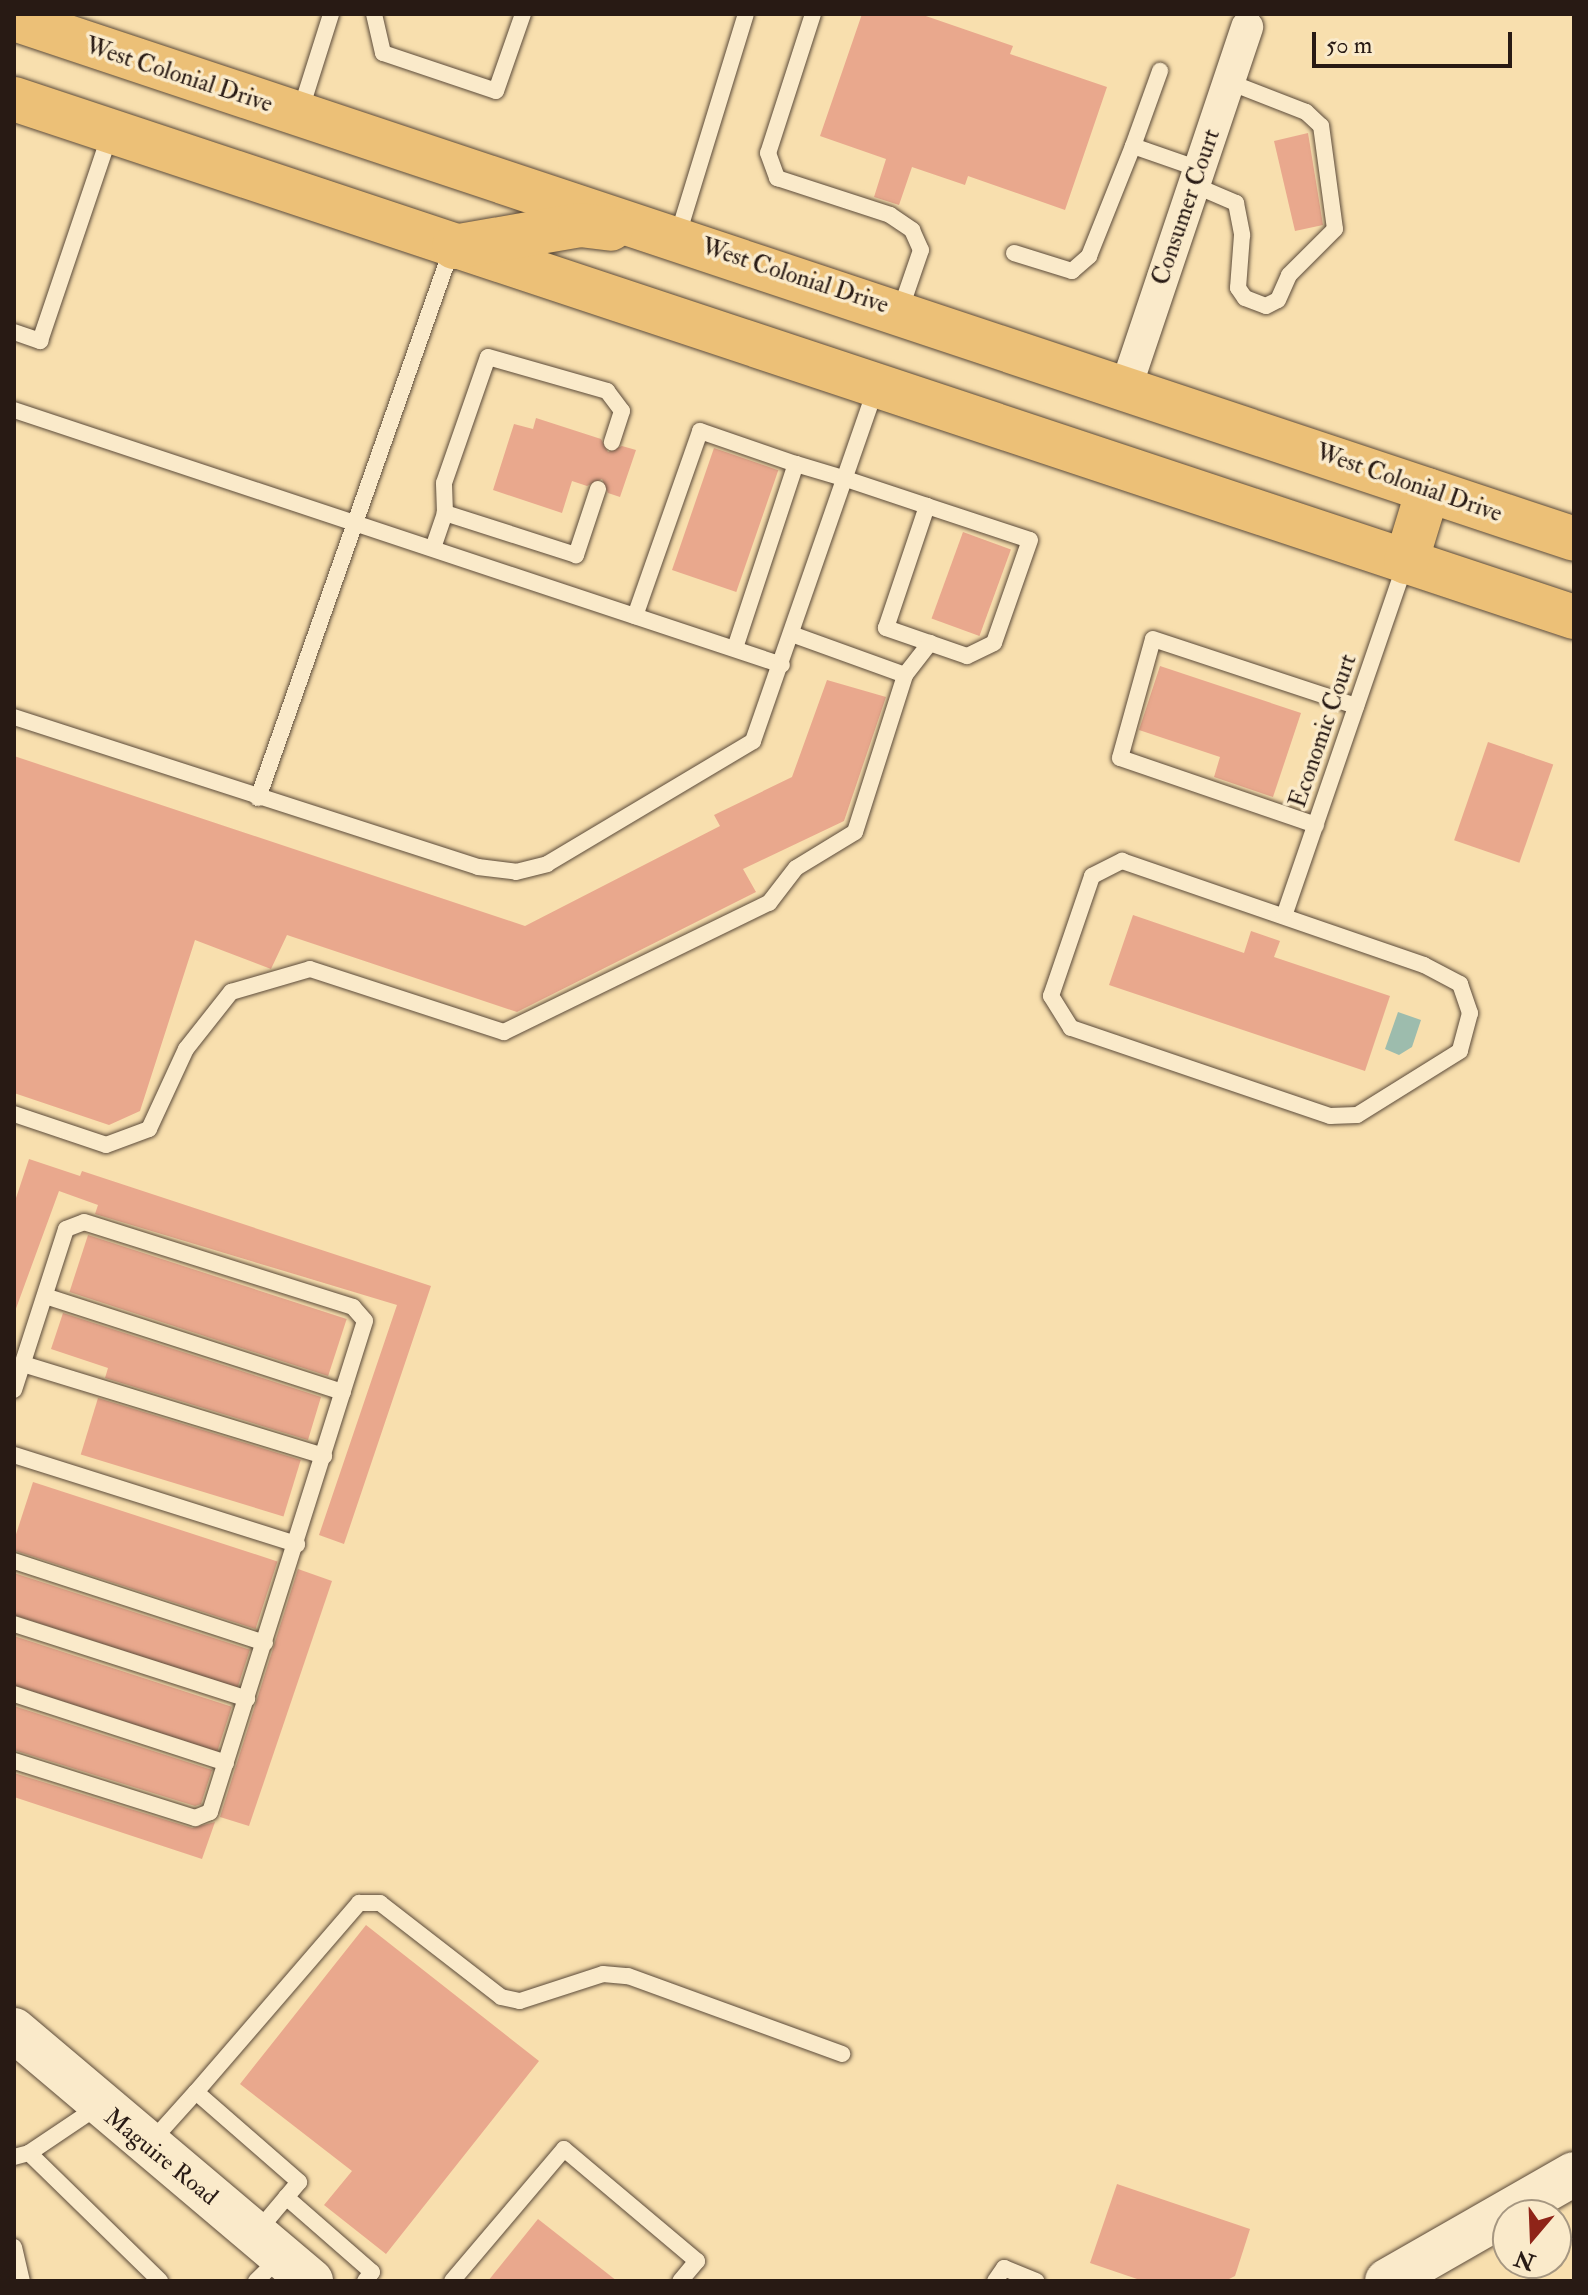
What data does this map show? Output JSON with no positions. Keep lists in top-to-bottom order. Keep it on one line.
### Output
{"streets":{"highway":["West Colonial Drive"],"main road":["Maguire Road"],"street":["Consumer Court"],"lane":["Economic Court"]},"crossings":[["West Colonial Drive","Consumer Court"]],"scale_bar":"50 m","north":"bottom"}
